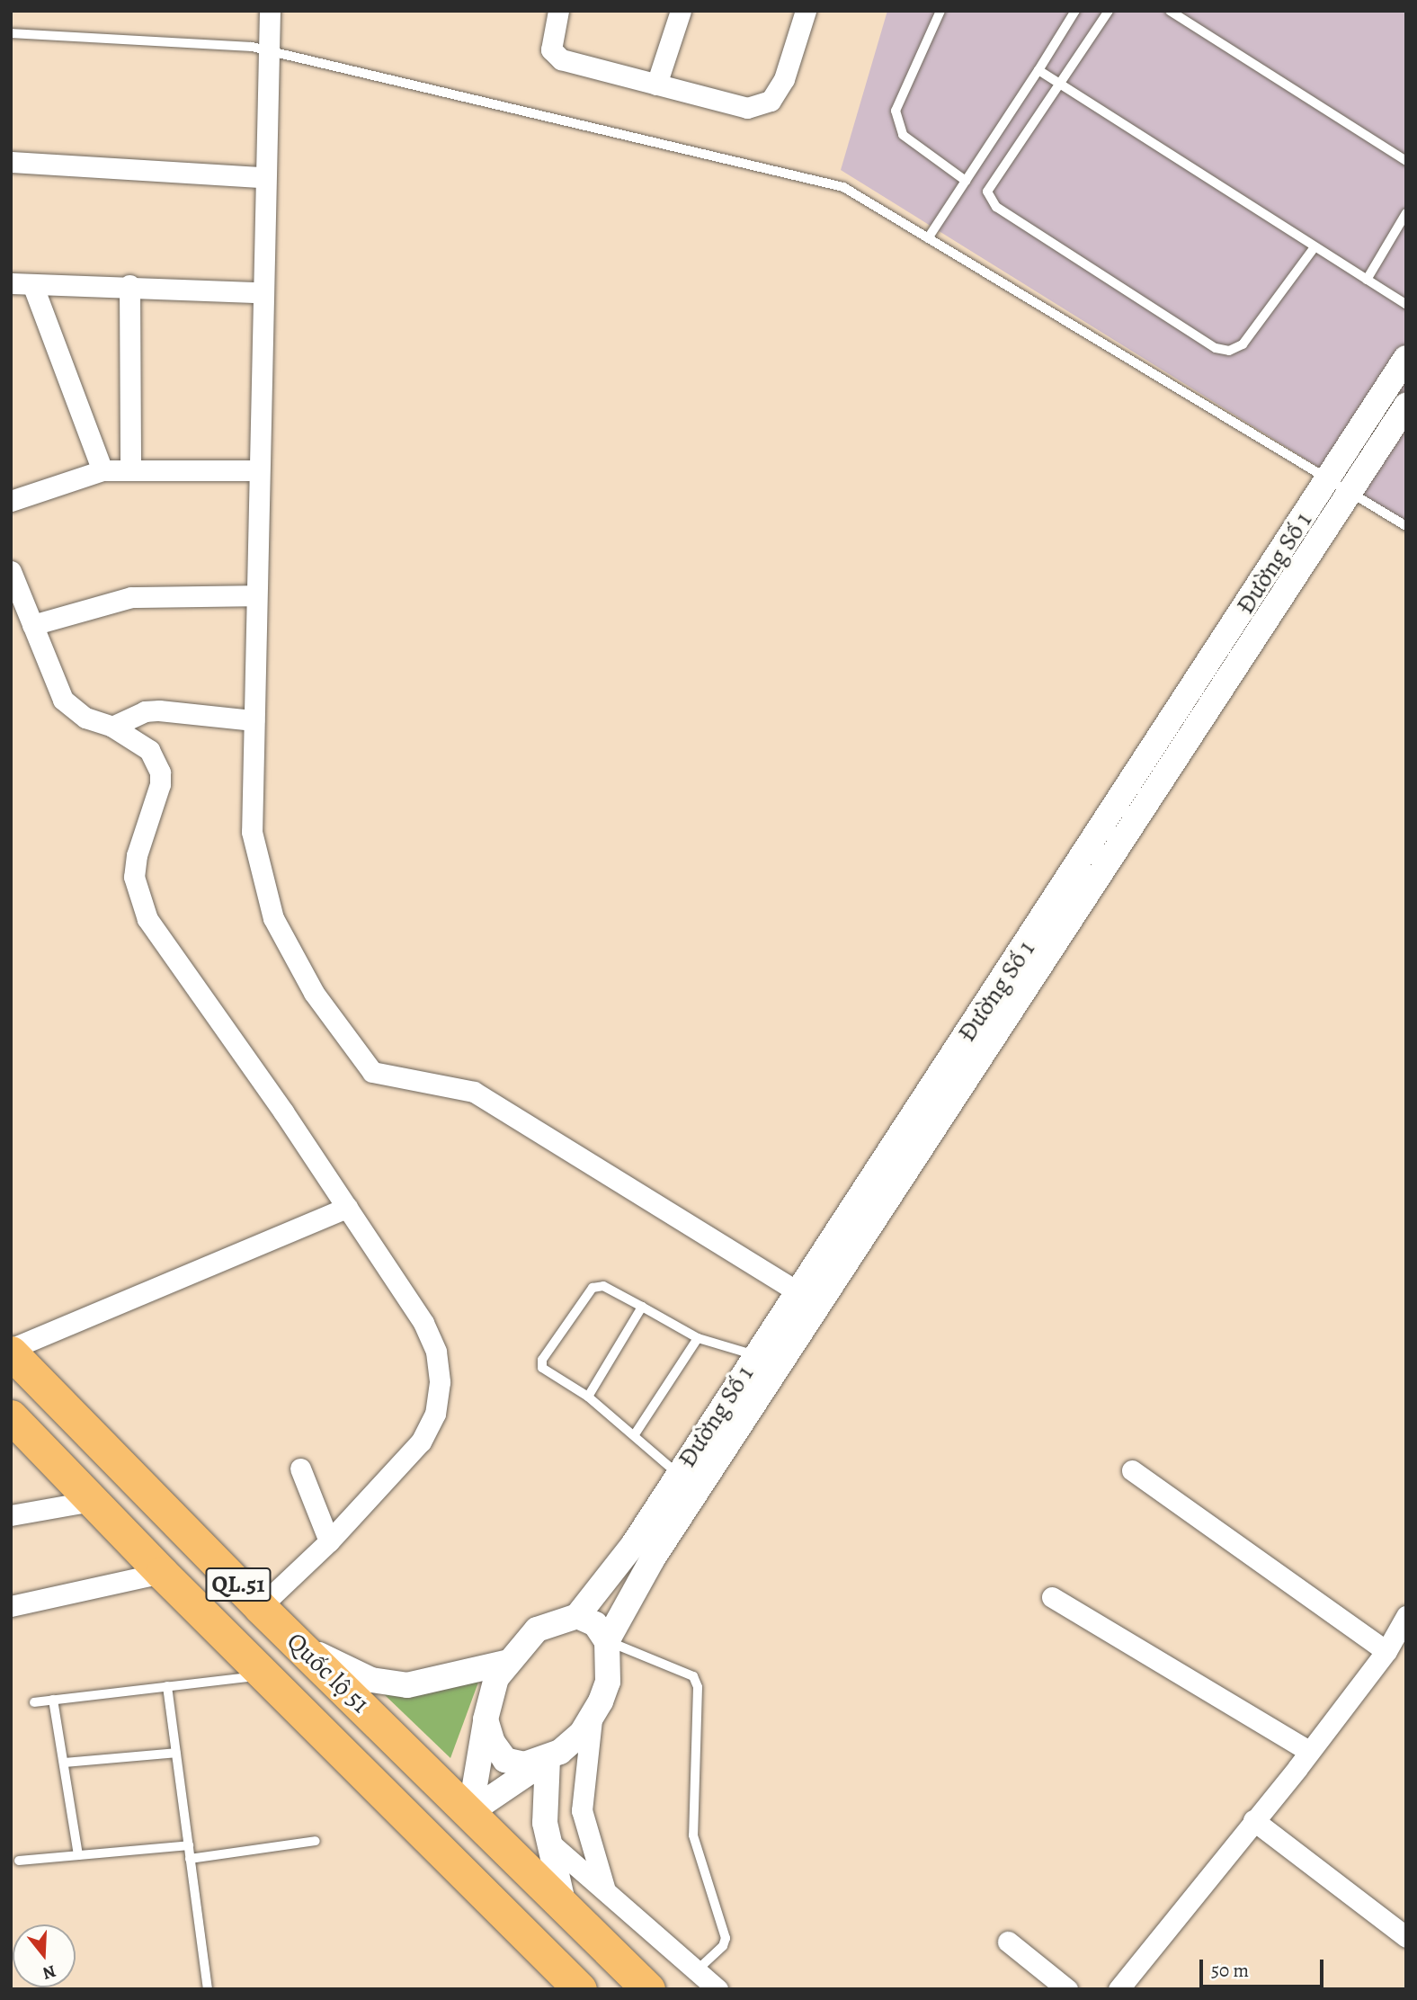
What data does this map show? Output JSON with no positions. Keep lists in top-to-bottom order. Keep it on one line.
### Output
{"streets":{"highway":["QL.51","Quốc lộ 51"],"street":["Đường Số 1"]},"scale_bar":"50 m","north":"bottom"}
